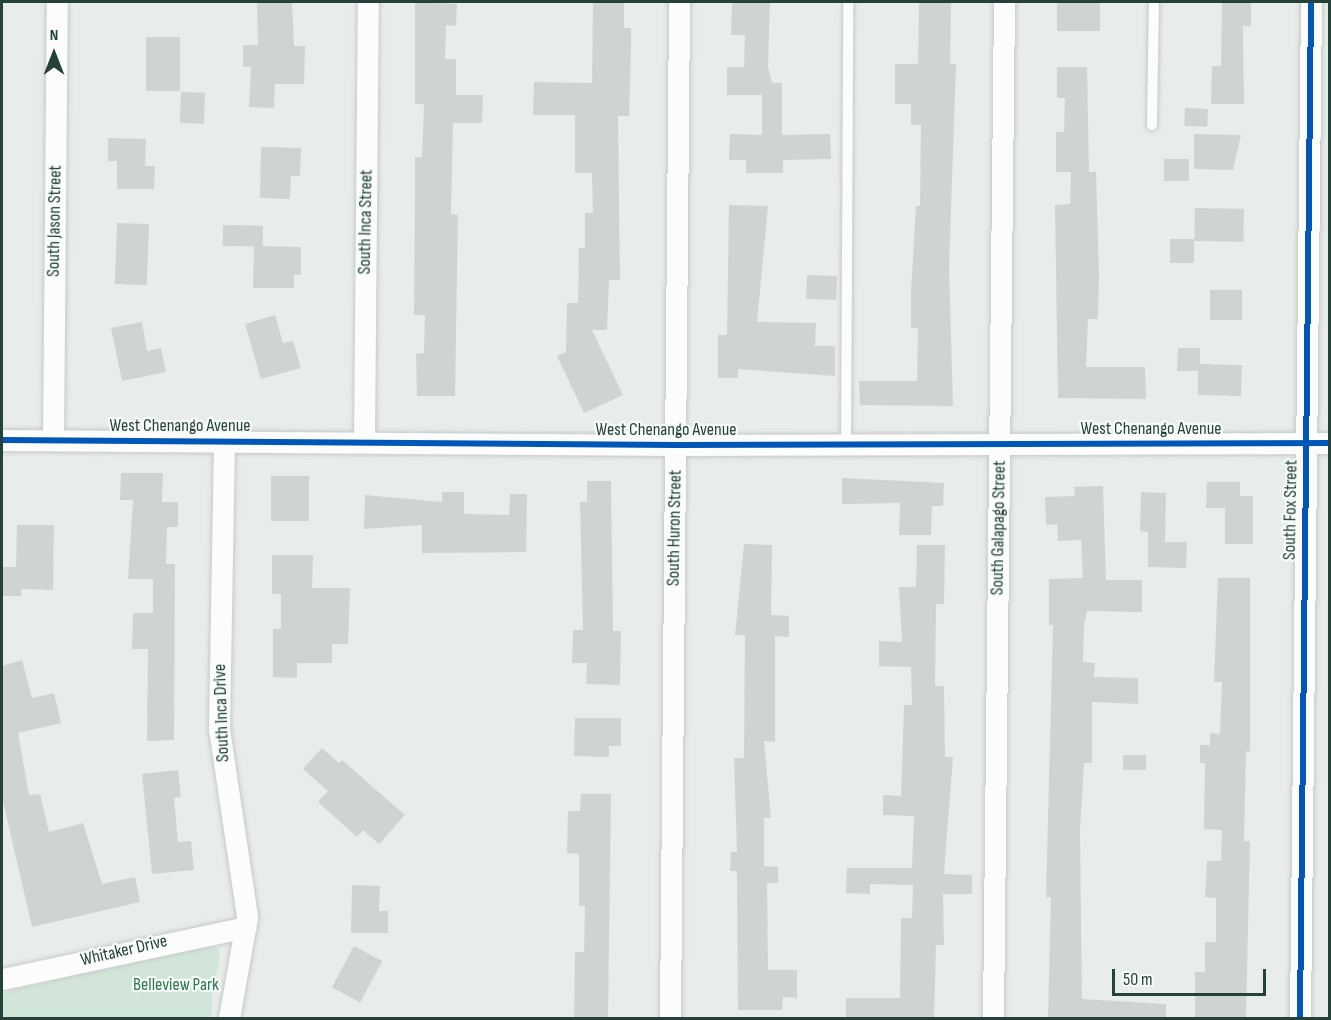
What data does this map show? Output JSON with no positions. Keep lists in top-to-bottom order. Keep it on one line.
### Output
{"streets":{"street":["South Jason Street","South Inca Street","West Chenango Avenue","South Fox Street","South Huron Street","South Galapago Street","South Inca Drive","Whitaker Drive"]},"crossings":[["South Jason Street","West Chenango Avenue"],["South Inca Street","West Chenango Avenue"],["West Chenango Avenue","South Fox Street"],["West Chenango Avenue","South Huron Street"],["West Chenango Avenue","South Galapago Street"],["West Chenango Avenue","South Inca Drive"],["South Inca Drive","Whitaker Drive"]],"parks":["Belleview Park"],"scale_bar":"50 m","north":"top"}
